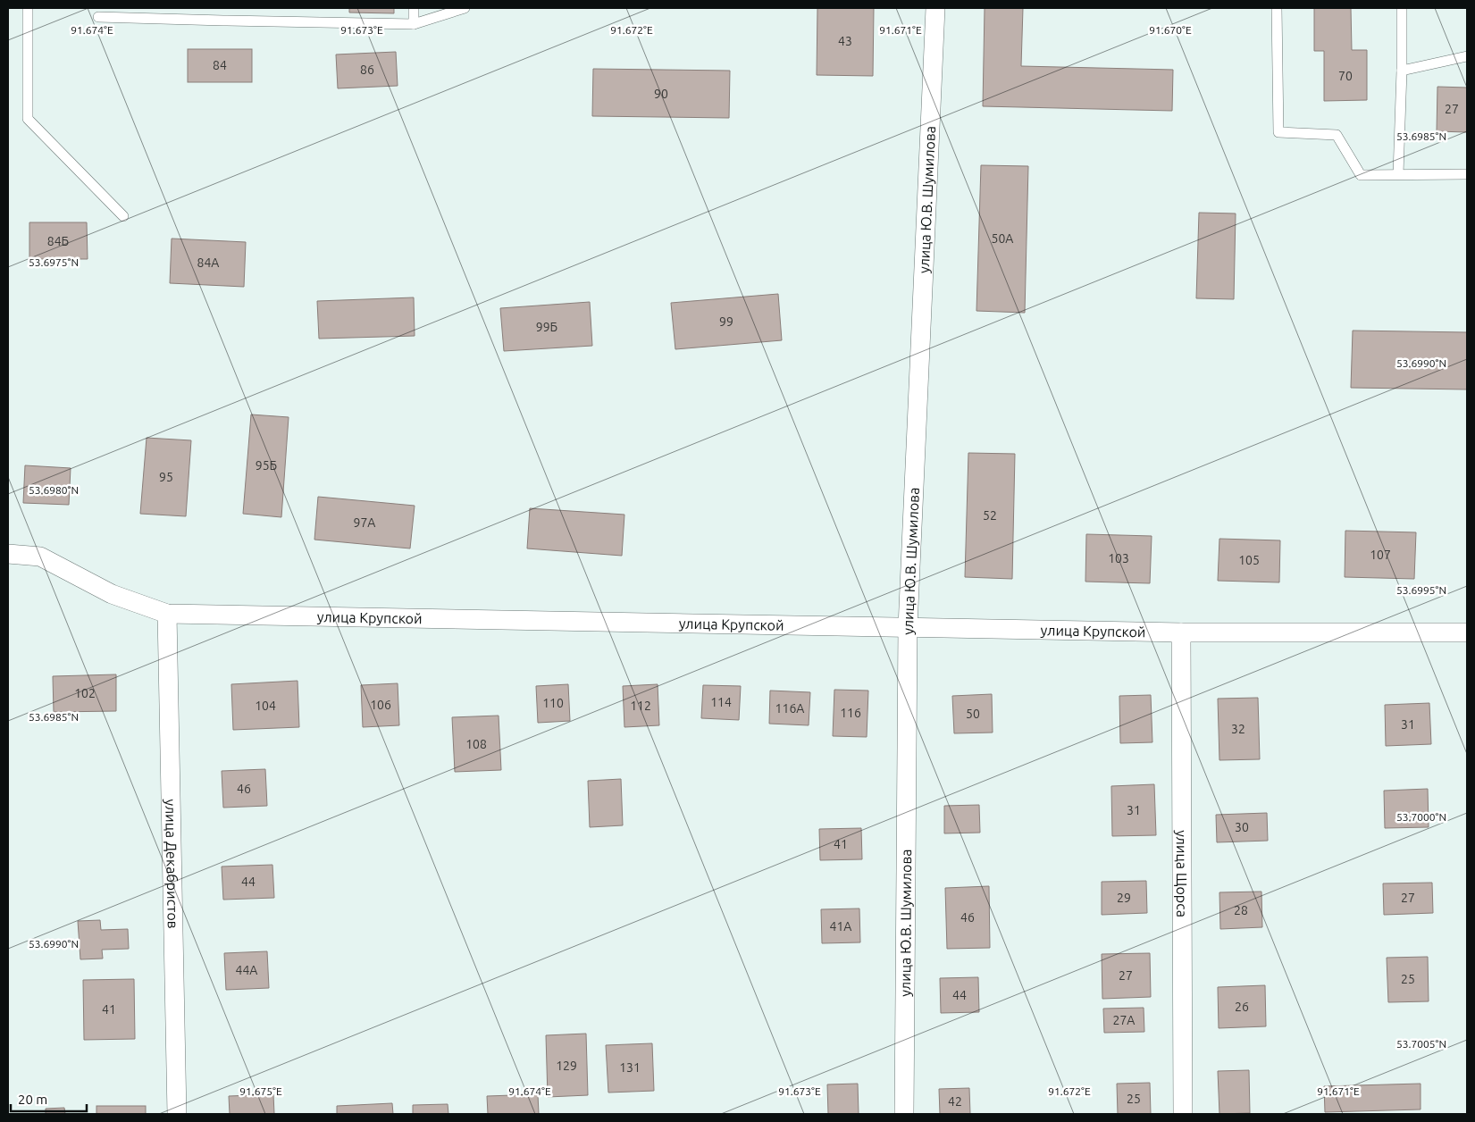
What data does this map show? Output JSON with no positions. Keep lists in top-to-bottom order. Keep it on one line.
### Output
{"streets":{"street":["улица Ю.В. Шумилова","улица Крупской","улица Декабристов","улица Щорса"]},"crossings":[["улица Ю.В. Шумилова","улица Крупской"],["улица Крупской","улица Декабристов"],["улица Крупской","улица Щорса"]],"house_numbers":["43","84","86","70","90","27","50А","84Б","84А","99","99Б","95Б","95","52","97А","107","103","105","102","114","110","106","104","112","116А","116","50","31","32","108","46","31","30","41","44","29","27","28","46","41А","44А","27","25","44","26","41","27А","129","131","25","42"],"scale_bar":"20 m","coordinates":["91.674°E","91.673°E","91.672°E","91.671°E","91.670°E","53.6985°N","53.6975°N","53.6990°N","53.6980°N","53.6995°N","53.7000°N","53.7005°N","91.675°E"]}
